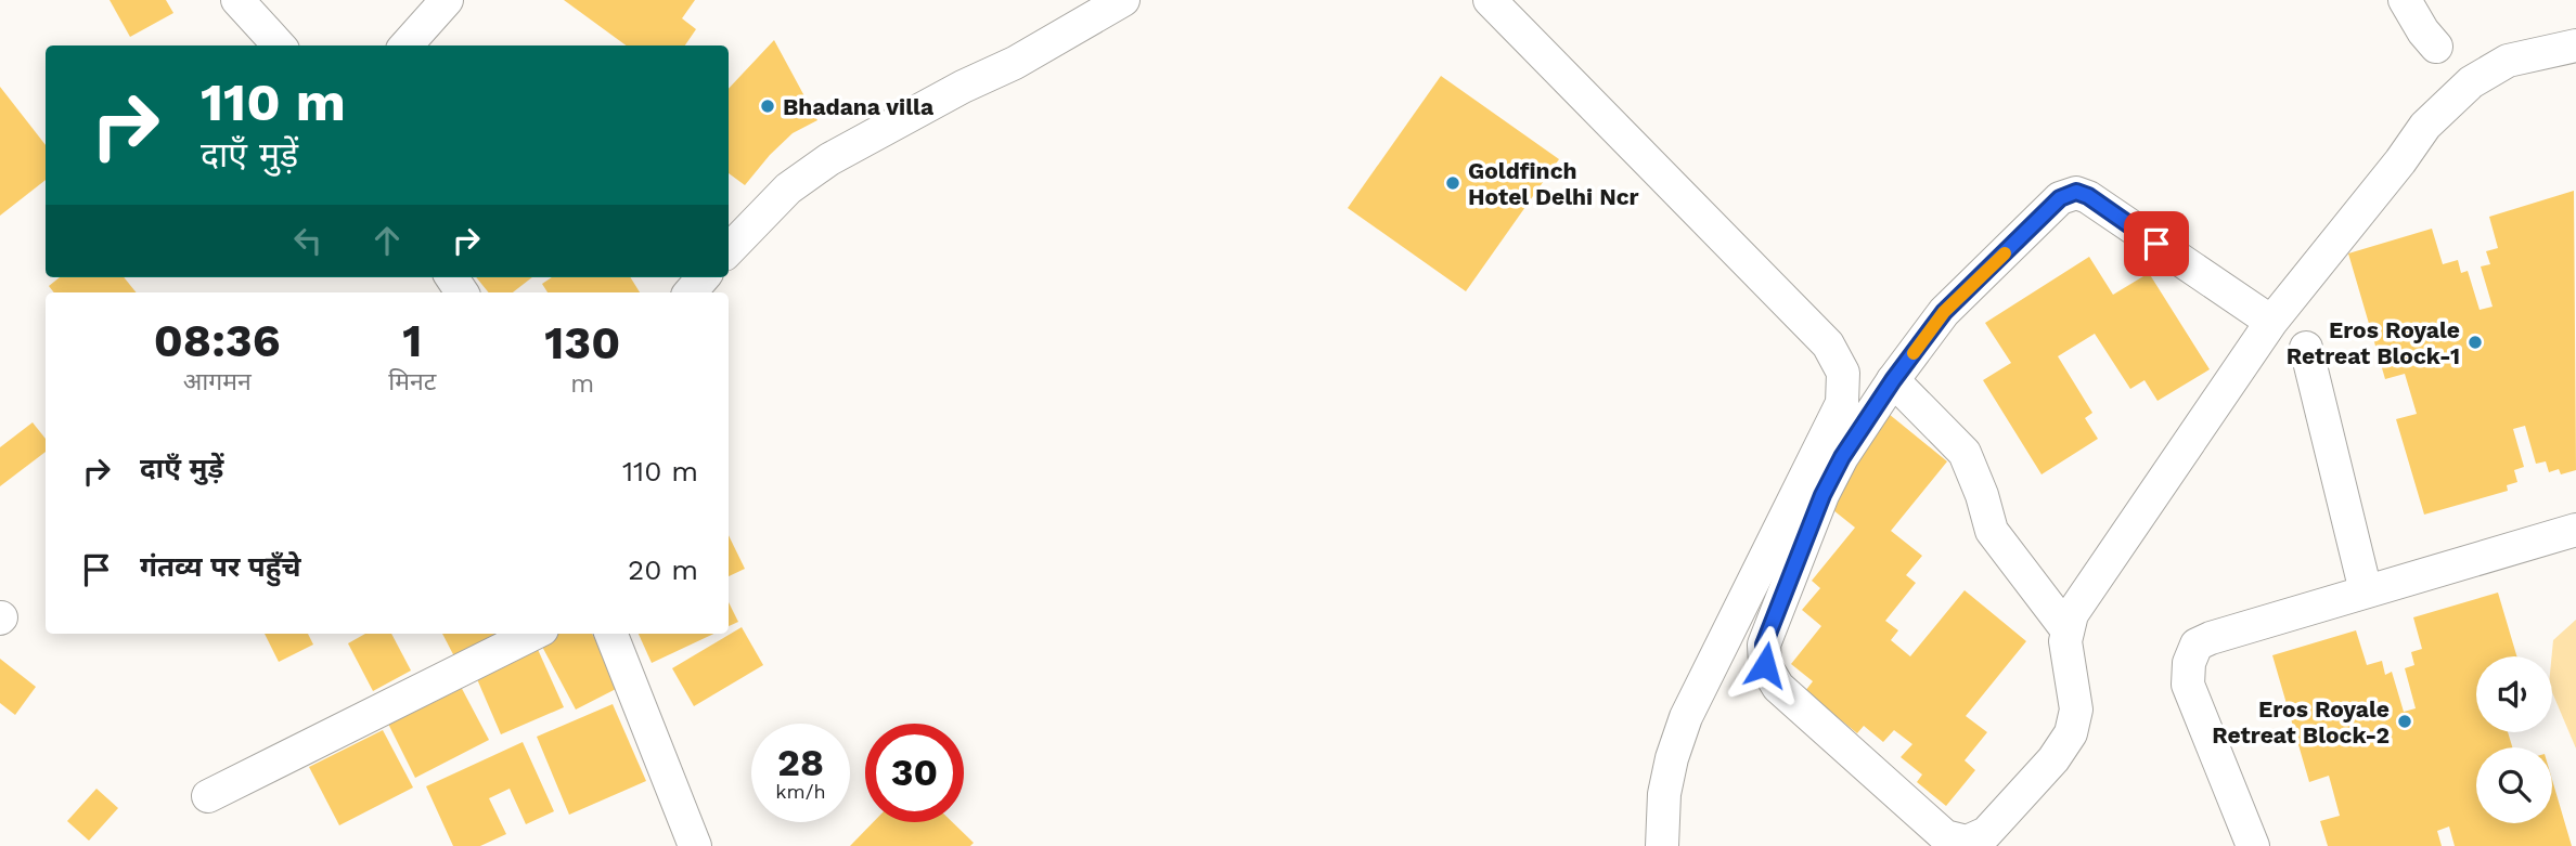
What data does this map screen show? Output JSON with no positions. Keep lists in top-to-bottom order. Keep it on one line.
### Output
{"places":["Bhadana villa","Goldfinch Hotel Delhi Ncr","Eros Royale Retreat Block-1","Eros Royale Retreat Block-2"],"page":{"turn":["110 m","दाएँ मुड़ें"],"eta":["08:36","आगमन","1","मिनट","130","m"],"list":[{"name":"दाएँ मुड़ें","value":"110 m"},{"name":"गंतव्य पर पहुँचे","value":"20 m"}],"speed":"28 km/h","limit":"30"}}
